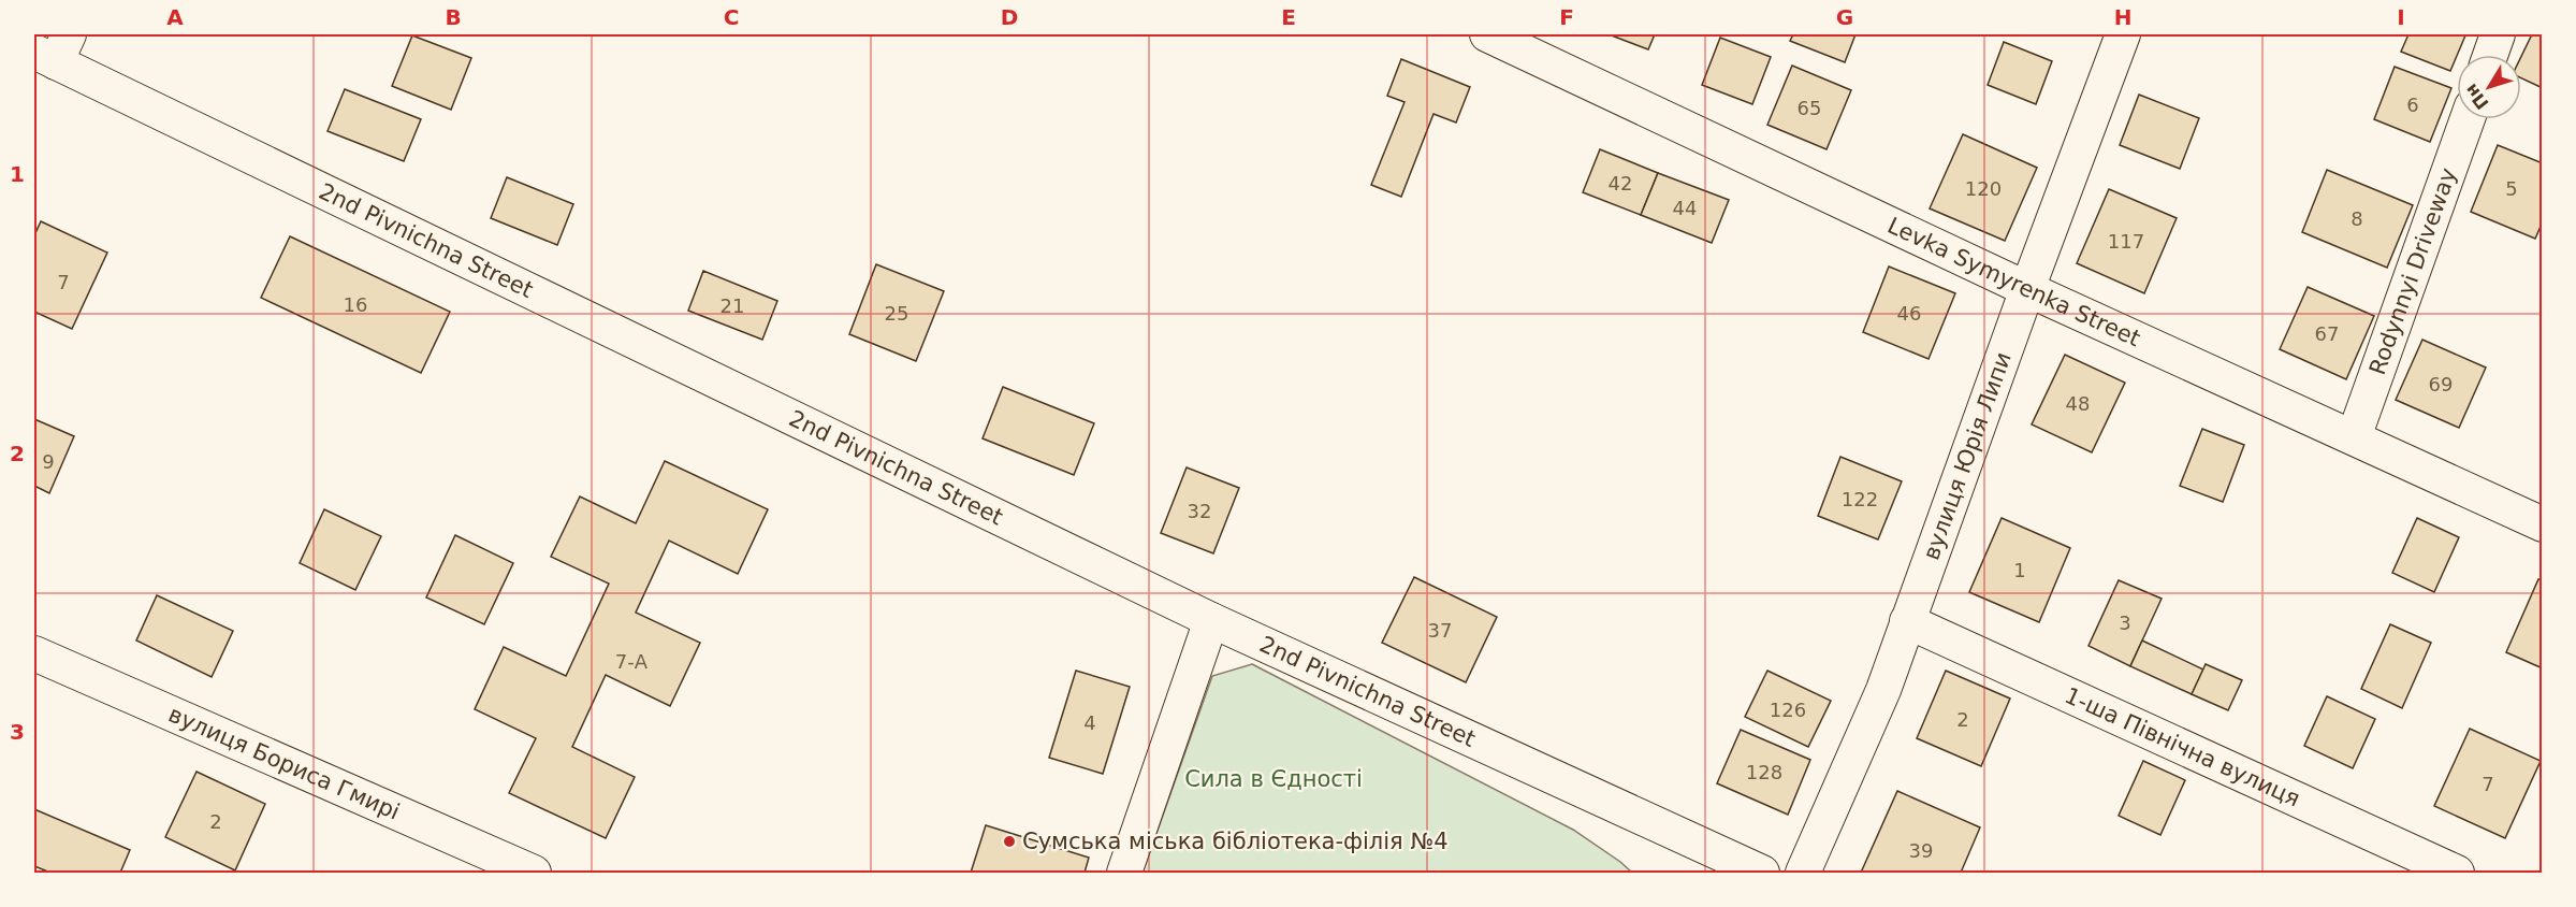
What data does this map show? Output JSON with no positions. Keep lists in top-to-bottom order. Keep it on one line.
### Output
{"streets":{"street":["2nd Pivnichna Street","Rodynnyi Driveway","Levka Symyrenka Street","вулиця Юрія Липи","1-ша Північна вулиця","вулиця Бориса Гмирі"]},"crossings":[["Rodynnyi Driveway","Levka Symyrenka Street"],["Levka Symyrenka Street","вулиця Юрія Липи"],["вулиця Юрія Липи","1-ша Північна вулиця"]],"parks":["Сила в Єдності"],"places":["Сумська міська бібліотека-філія №4"],"house_numbers":["6","65","42","120","5","44","8","117","7","16","21","25","46","67","69","48","9","122","32","1","3","37","7-А","126","2","4","128","7","2","39"],"north":"bottom left","grid":{"columns":["A","B","C","D","E","F","G","H","I"],"rows":["1","2","3"]}}
